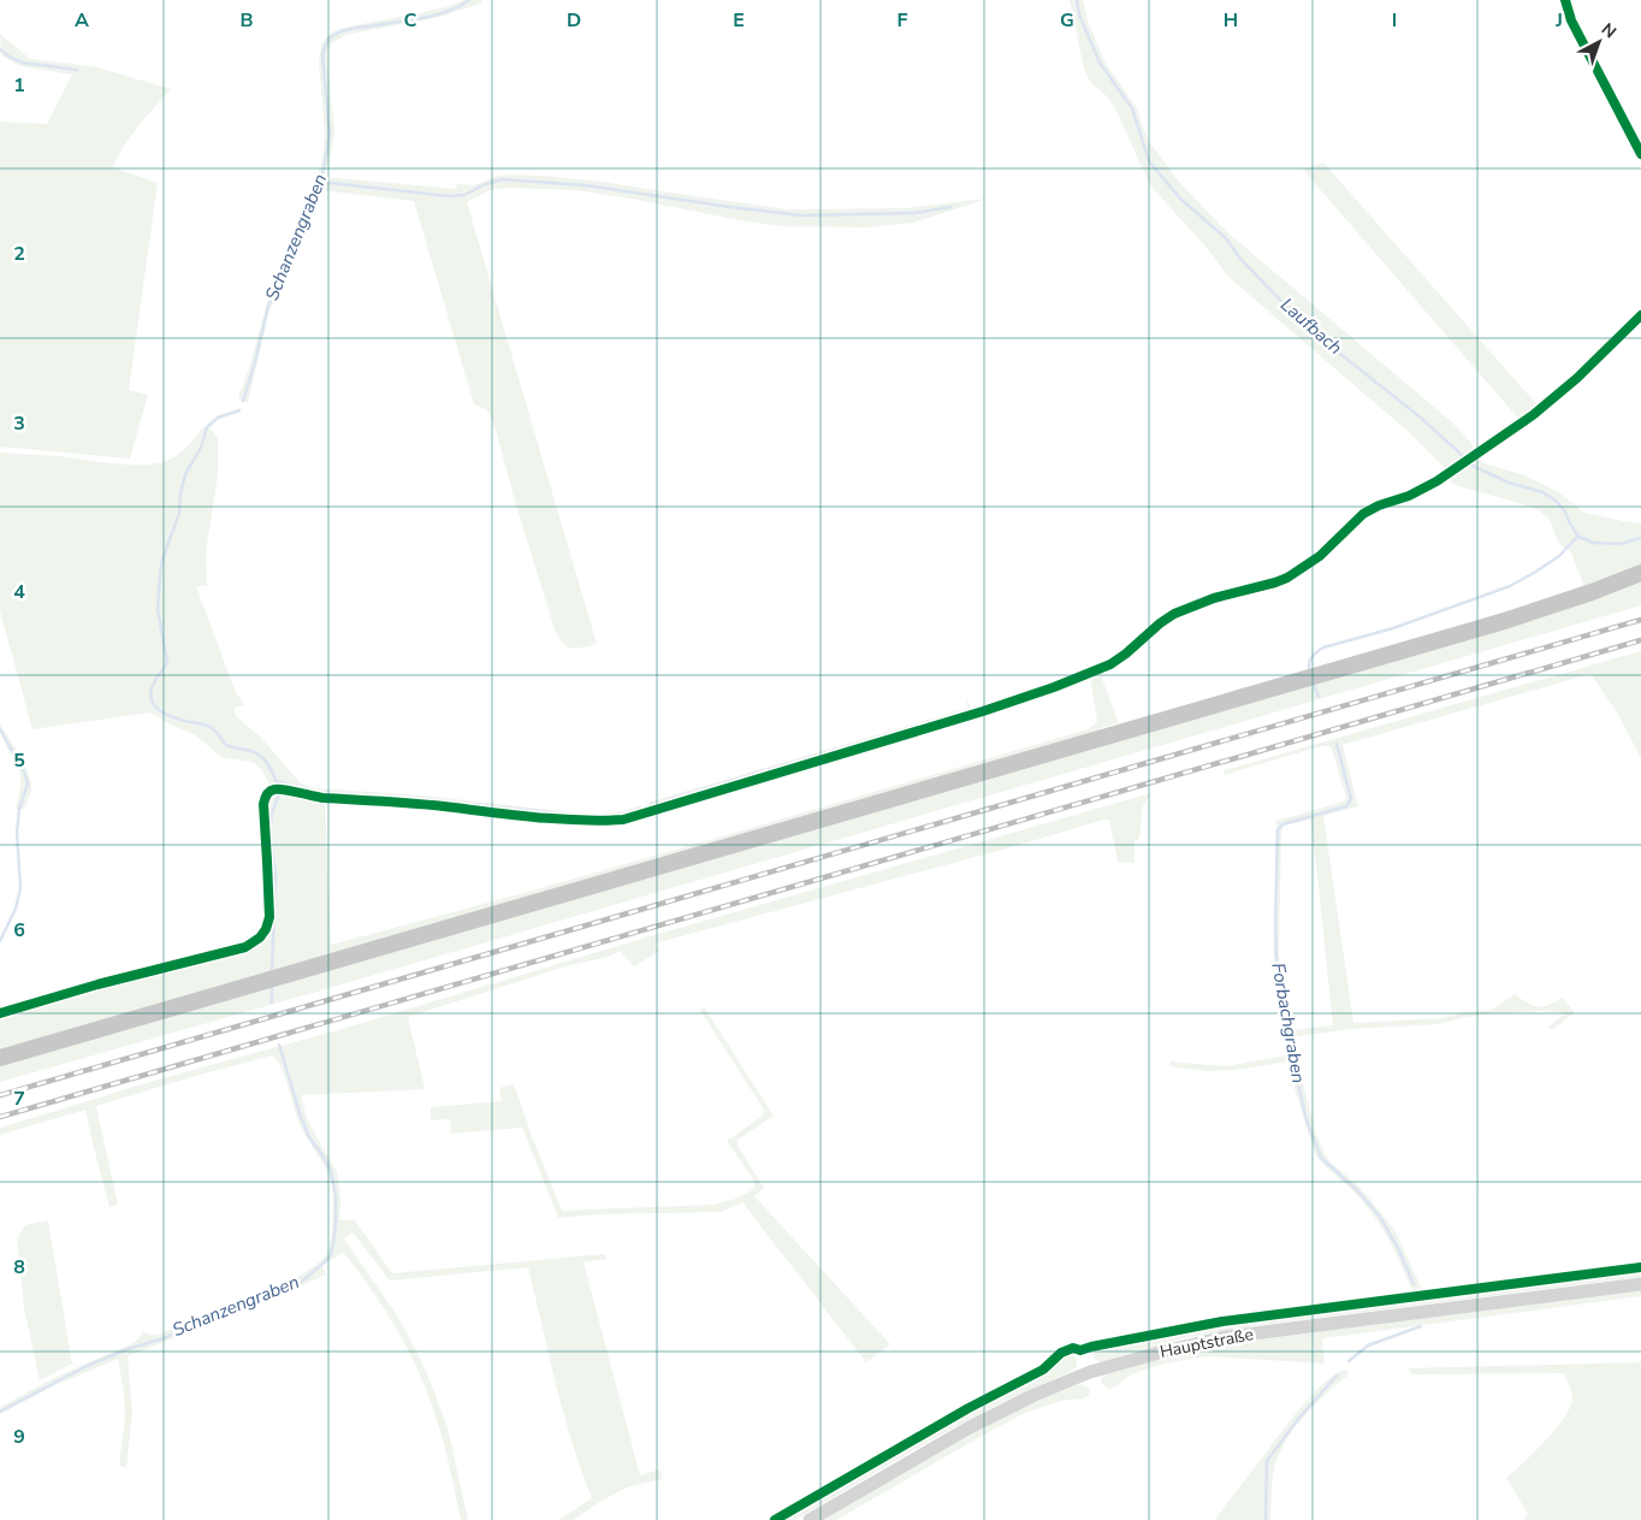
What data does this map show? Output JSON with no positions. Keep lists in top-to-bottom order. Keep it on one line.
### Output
{"streets":{"street":["Hauptstraße"]},"water":["Schanzengraben","Laufbach","Forbachgraben"],"north":"top right","grid":{"columns":["A","B","C","D","E","F","G","H","I","J"],"rows":["1","2","3","4","5","6","7","8","9"]}}
